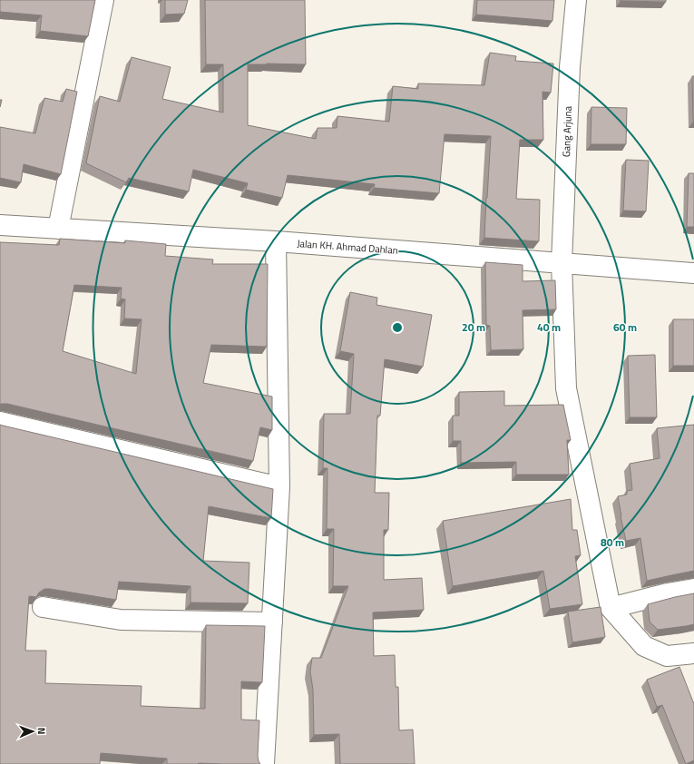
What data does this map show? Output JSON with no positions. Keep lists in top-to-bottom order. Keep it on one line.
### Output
{"streets":{"street":["Gang Arjuna","Jalan KH. Ahmad Dahlan"]},"crossings":[["Gang Arjuna","Jalan KH. Ahmad Dahlan"]],"north":"right","rings":["20 m","40 m","60 m","80 m"]}
